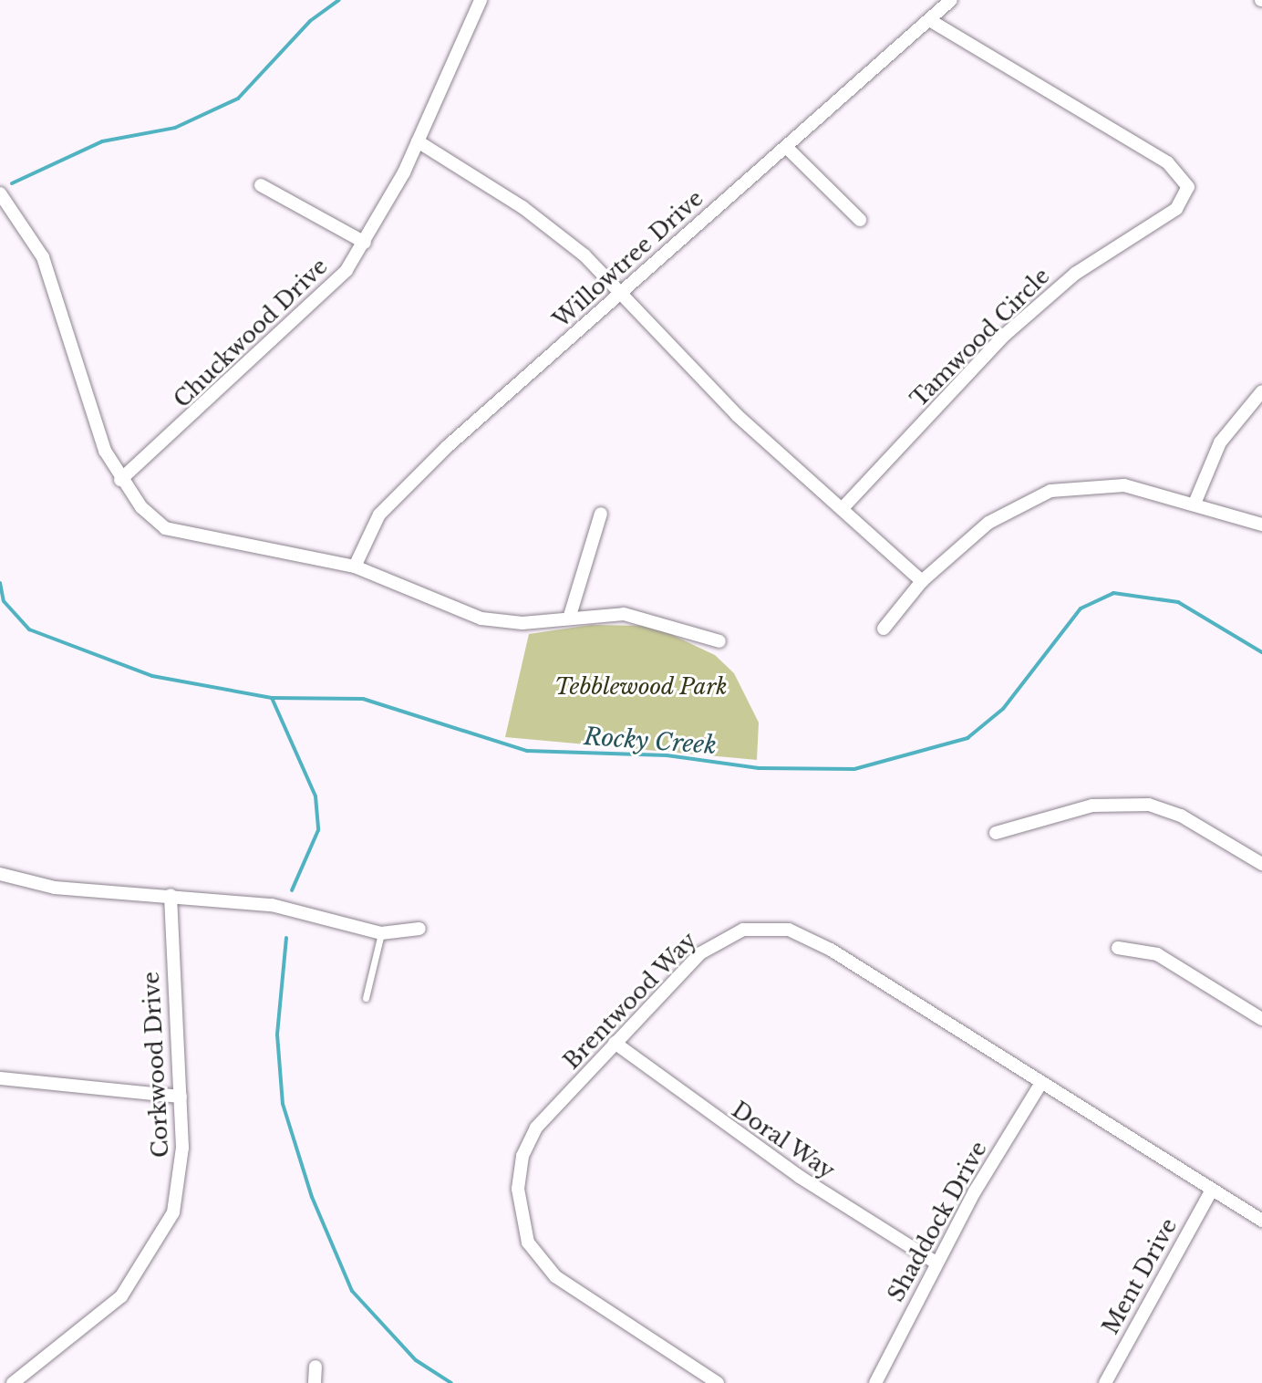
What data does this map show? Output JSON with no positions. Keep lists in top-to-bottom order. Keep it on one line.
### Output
{"streets":{"street":["Willowtree Drive","Chuckwood Drive","Tamwood Circle","Brentwood Way","Corkwood Drive","Doral Way","Shaddock Drive","Ment Drive"]},"crossings":[["Willowtree Drive","Tamwood Circle"],["Brentwood Way","Doral Way"],["Brentwood Way","Shaddock Drive"],["Brentwood Way","Ment Drive"],["Doral Way","Shaddock Drive"]],"water":["Rocky Creek"],"parks":["Tebblewood Park"]}
